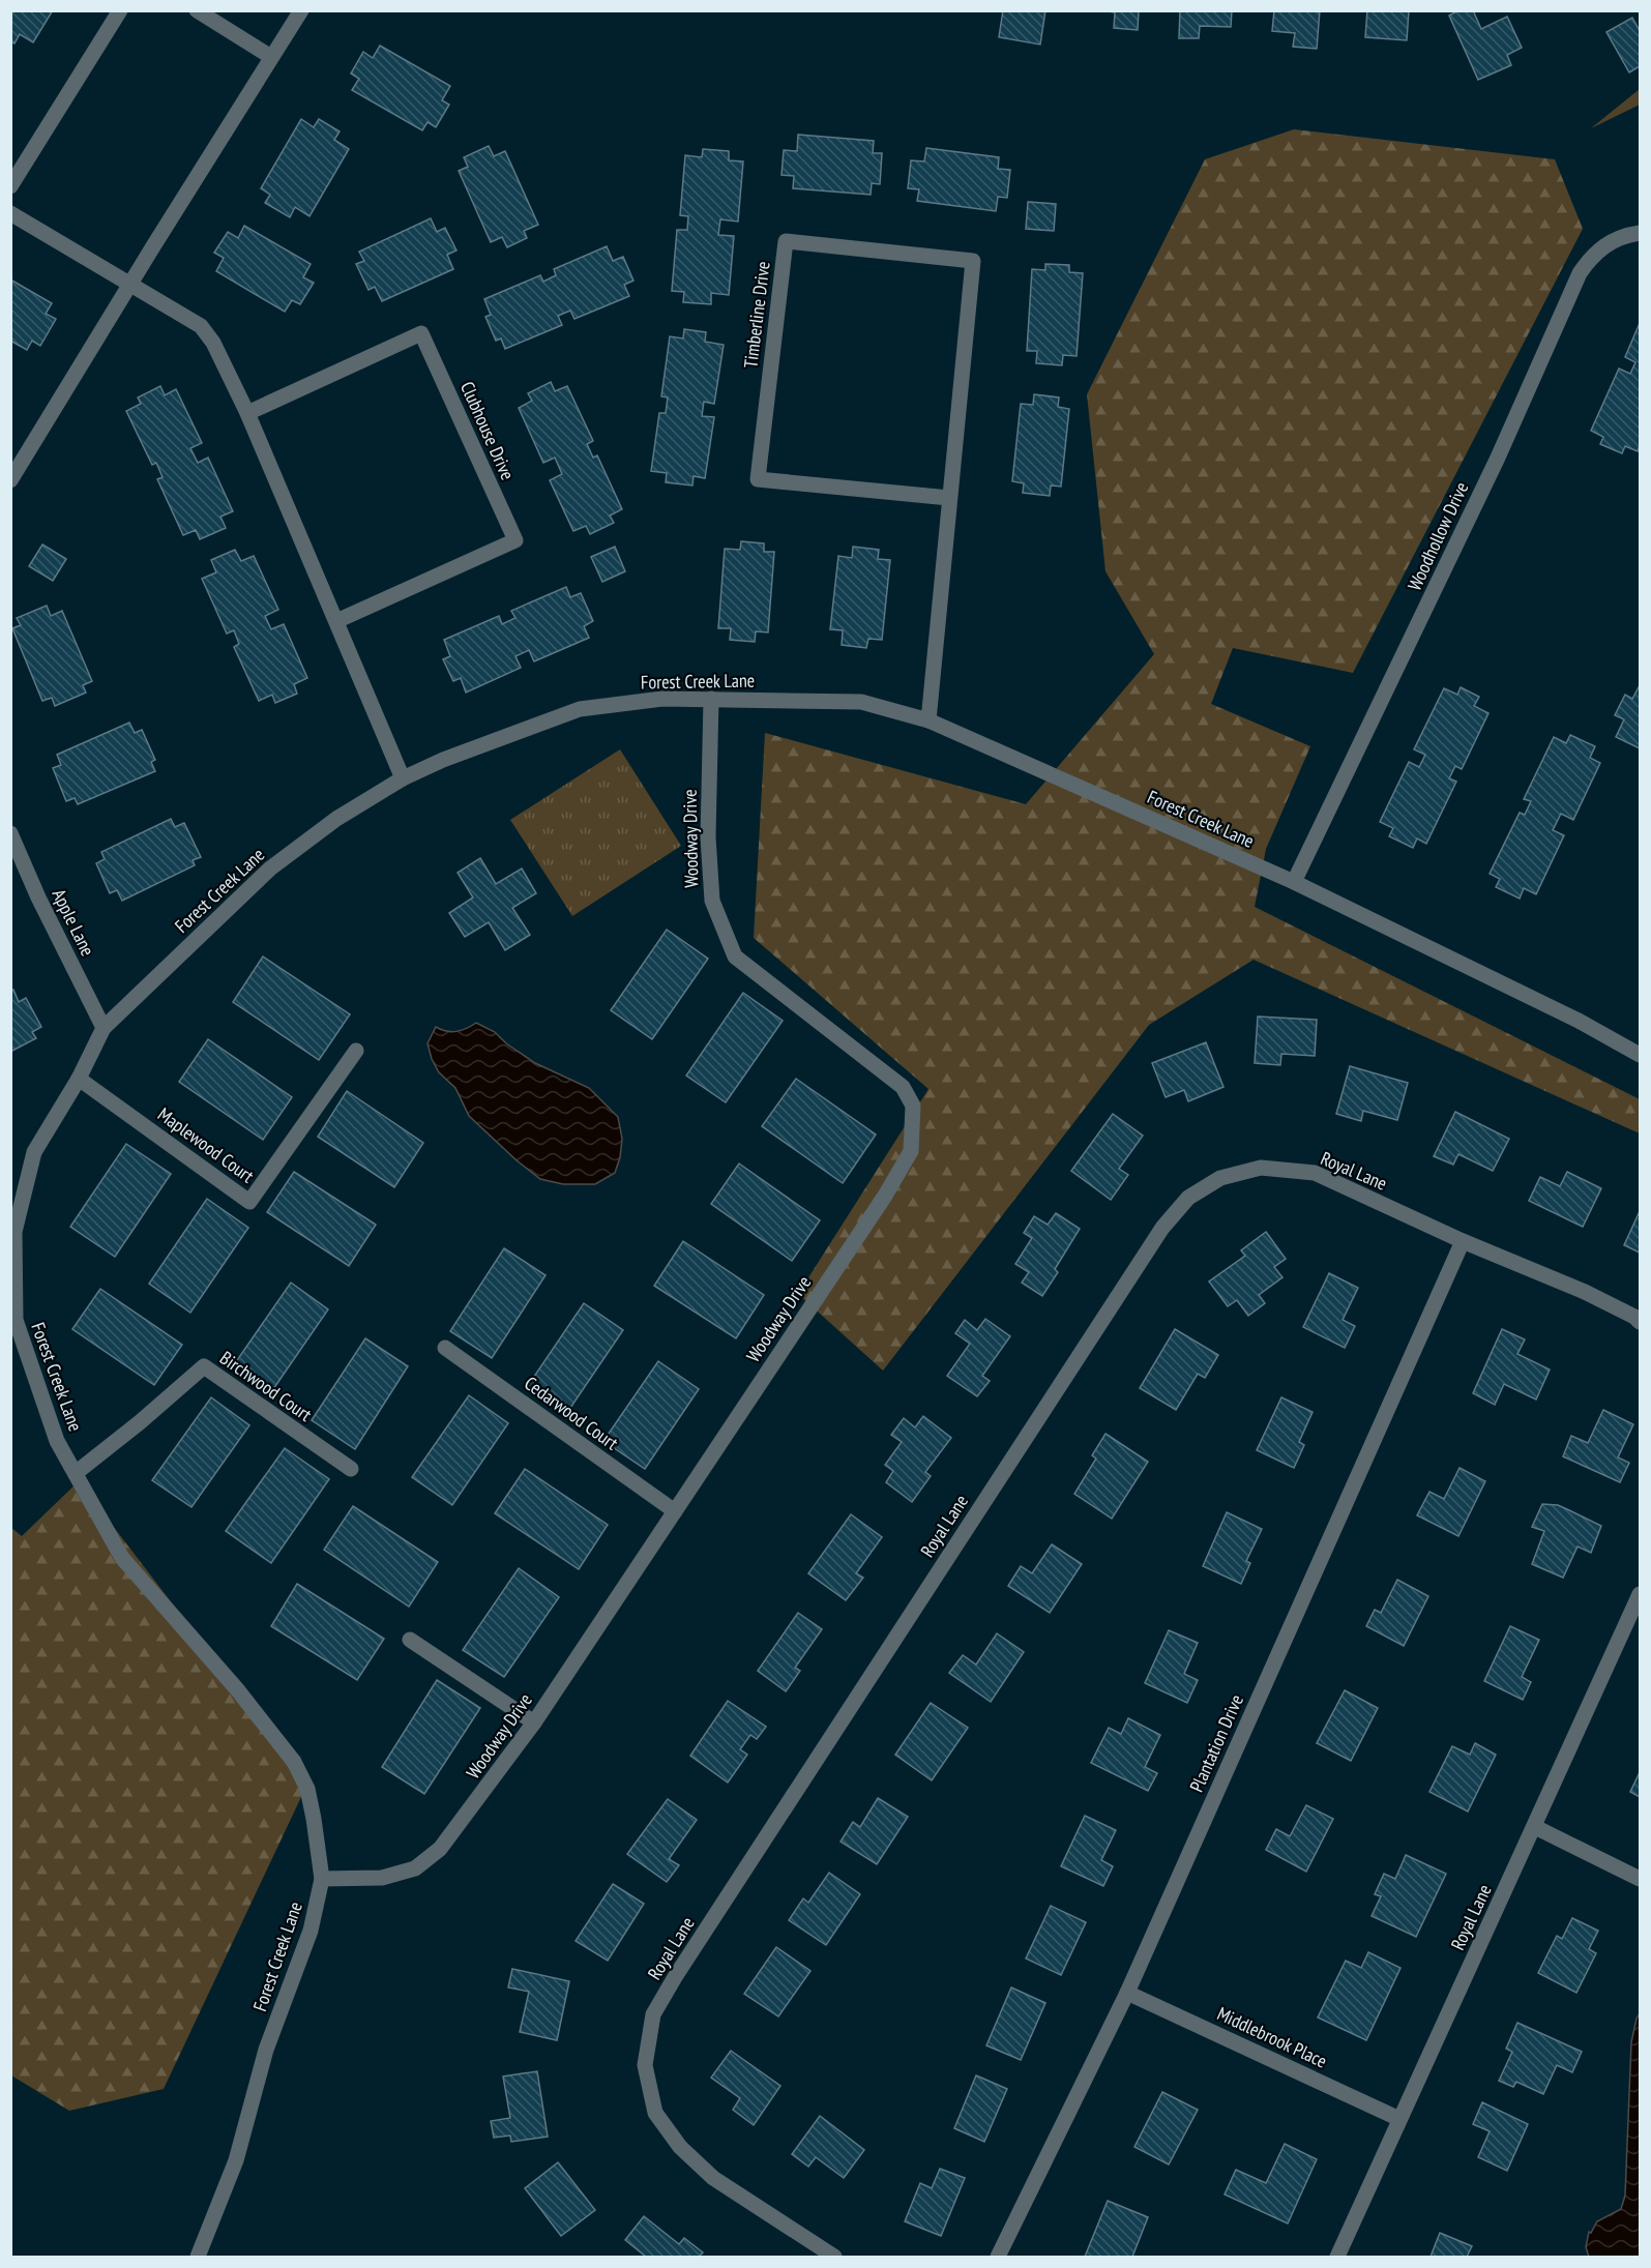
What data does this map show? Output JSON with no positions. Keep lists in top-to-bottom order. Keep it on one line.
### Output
{"streets":{"street":["Timberline Drive","Clubhouse Drive","Woodhollow Drive","Forest Creek Lane","Woodway Drive","Apple Lane","Maplewood Court","Royal Lane","Birchwood Court","Cedarwood Court","Plantation Drive","Middlebrook Place"]},"crossings":[["Timberline Drive","Forest Creek Lane"],["Woodhollow Drive","Forest Creek Lane"],["Forest Creek Lane","Woodway Drive"],["Forest Creek Lane","Apple Lane"],["Forest Creek Lane","Maplewood Court"],["Forest Creek Lane","Birchwood Court"],["Woodway Drive","Cedarwood Court"],["Royal Lane","Plantation Drive"],["Royal Lane","Middlebrook Place"],["Plantation Drive","Middlebrook Place"]]}
